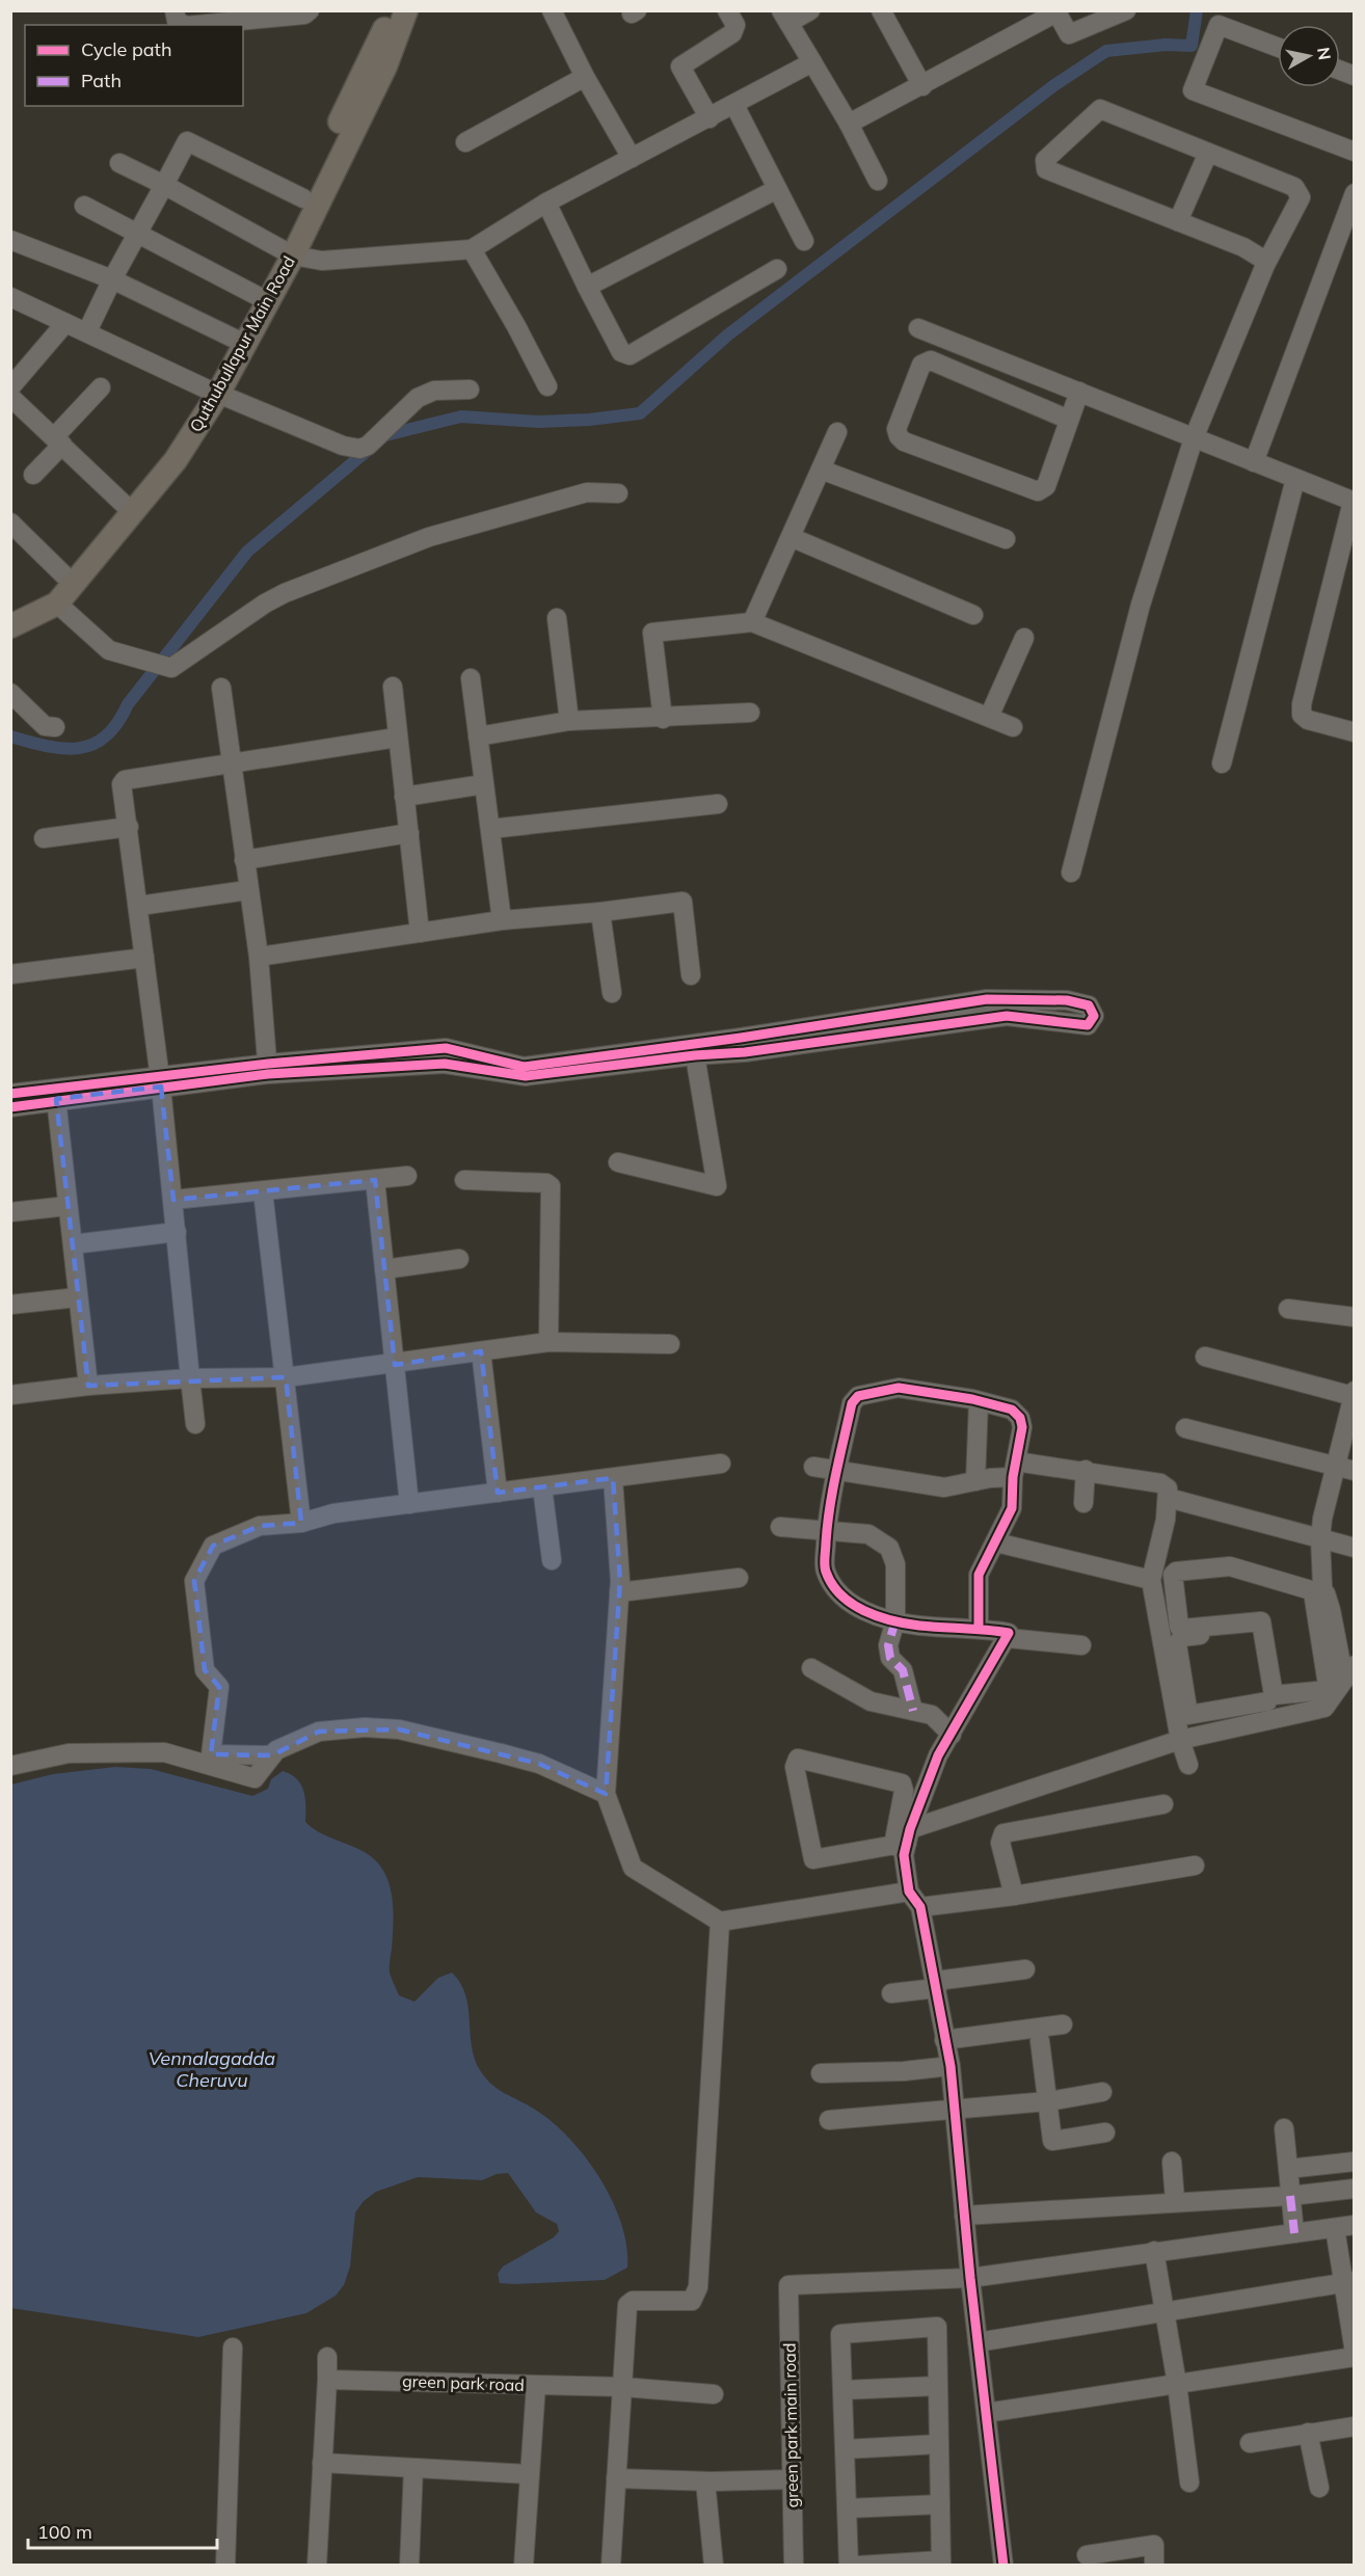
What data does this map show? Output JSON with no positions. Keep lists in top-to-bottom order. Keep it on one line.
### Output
{"streets":{"main road":["Quthubullapur Main Road"],"street":["green park road","green park main road"]},"water":["Vennalagadda Cheruvu"],"legend":["Cycle path","Path"],"scale_bar":"100 m","north":"right"}
